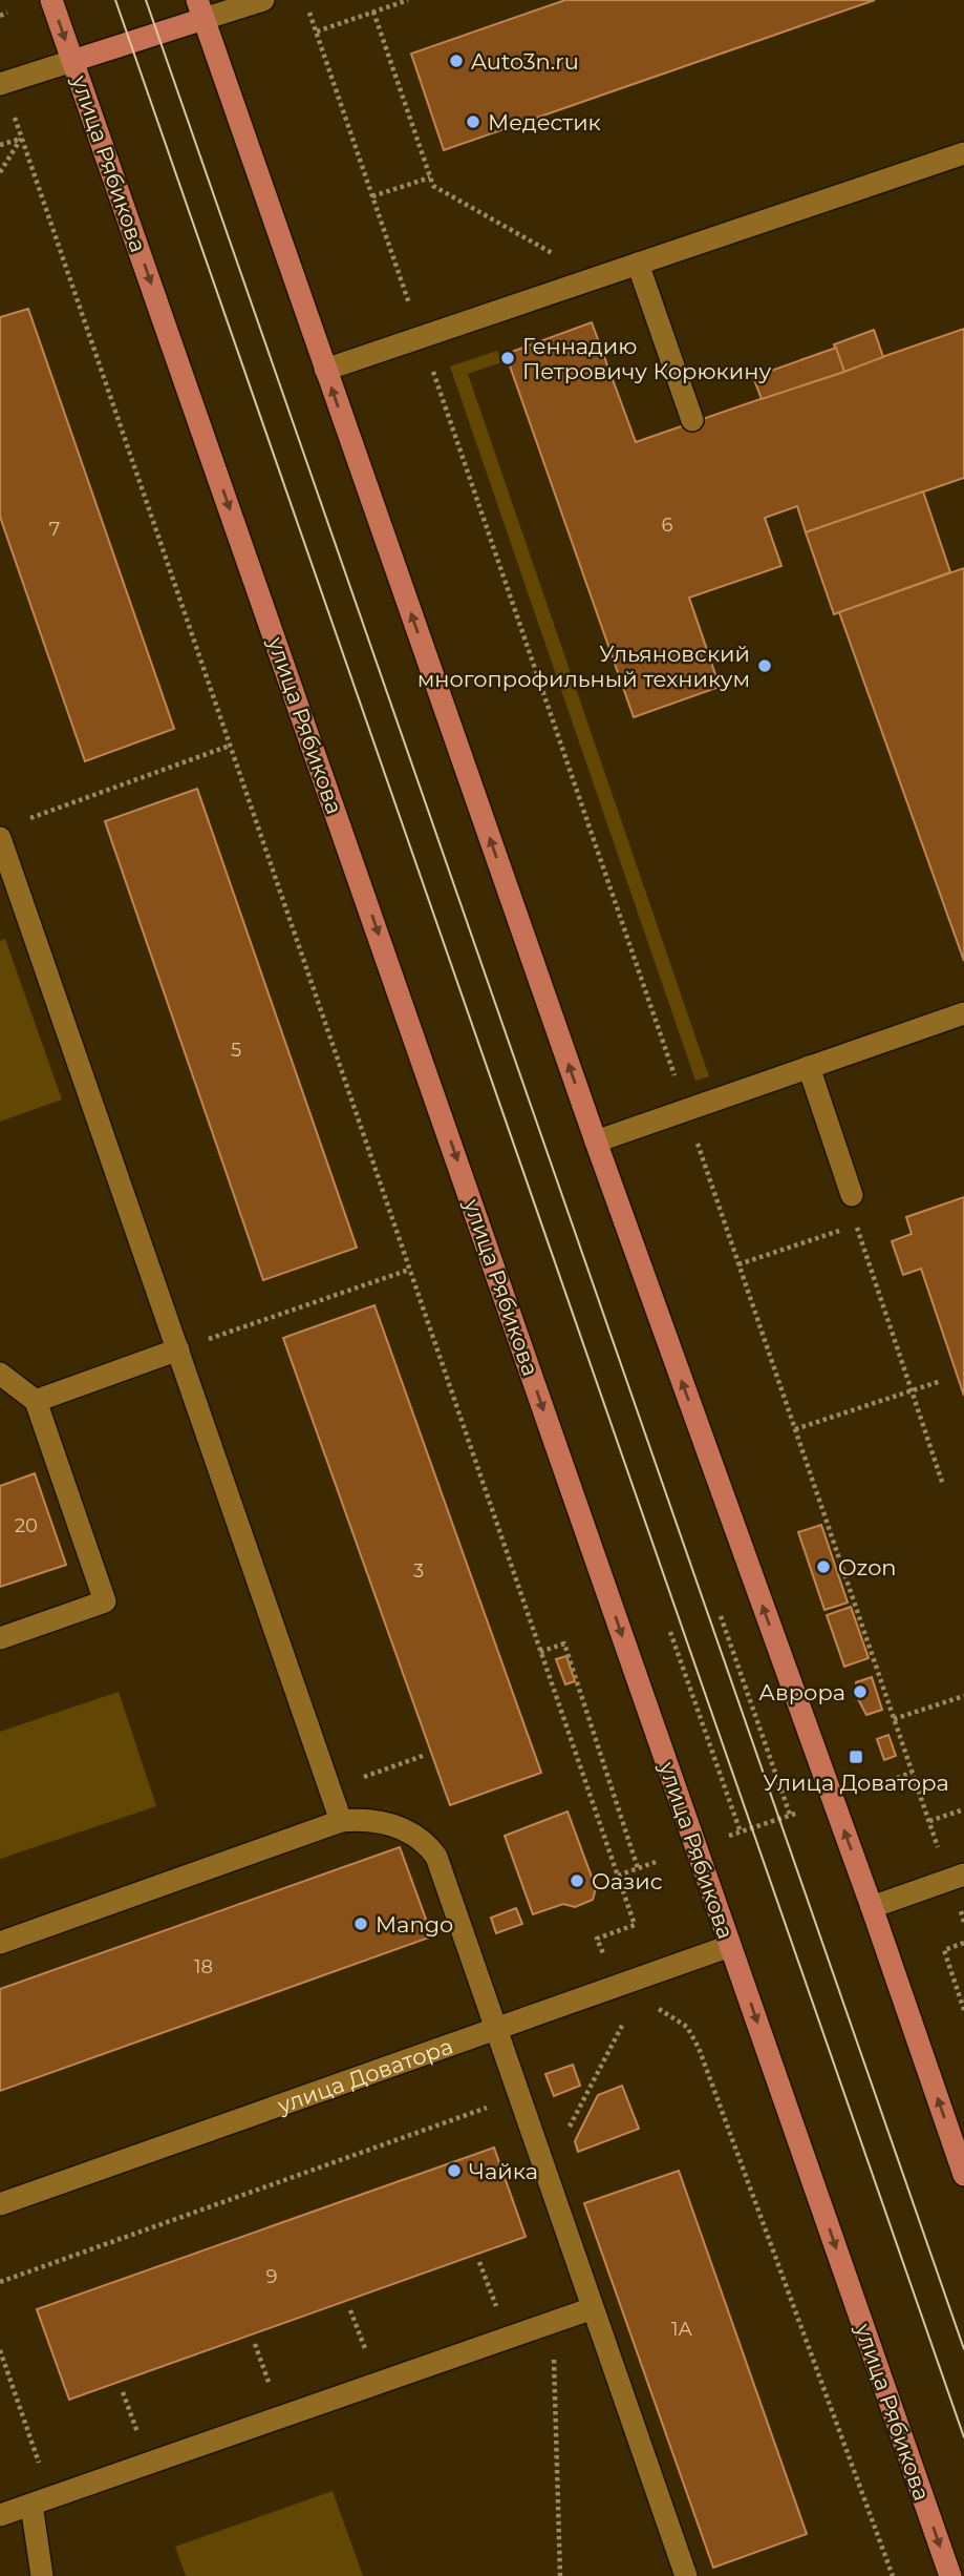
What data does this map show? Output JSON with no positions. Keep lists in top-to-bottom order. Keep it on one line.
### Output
{"streets":{"main road":["улица Рябикова"],"street":["улица Доватора"]},"crossings":[["улица Рябикова","улица Доватора"]],"places":{"other":["Auto3n.ru","Медестик","Геннадию Петровичу Корюкину","Ульяновский многопрофильный техникум","Ozon","Аврора","Оазис","Mango","Чайка"],"transit":["Улица Доватора"]},"house_numbers":["6","7","5","20","3","18","9","1А"]}
